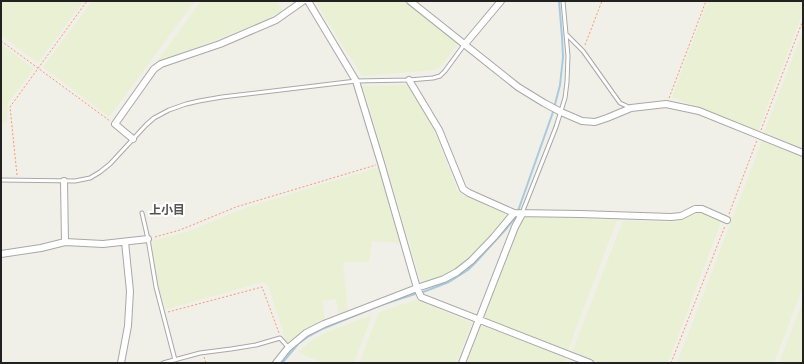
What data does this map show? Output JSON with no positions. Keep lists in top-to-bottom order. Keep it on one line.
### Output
{"districts":["上小目"]}
